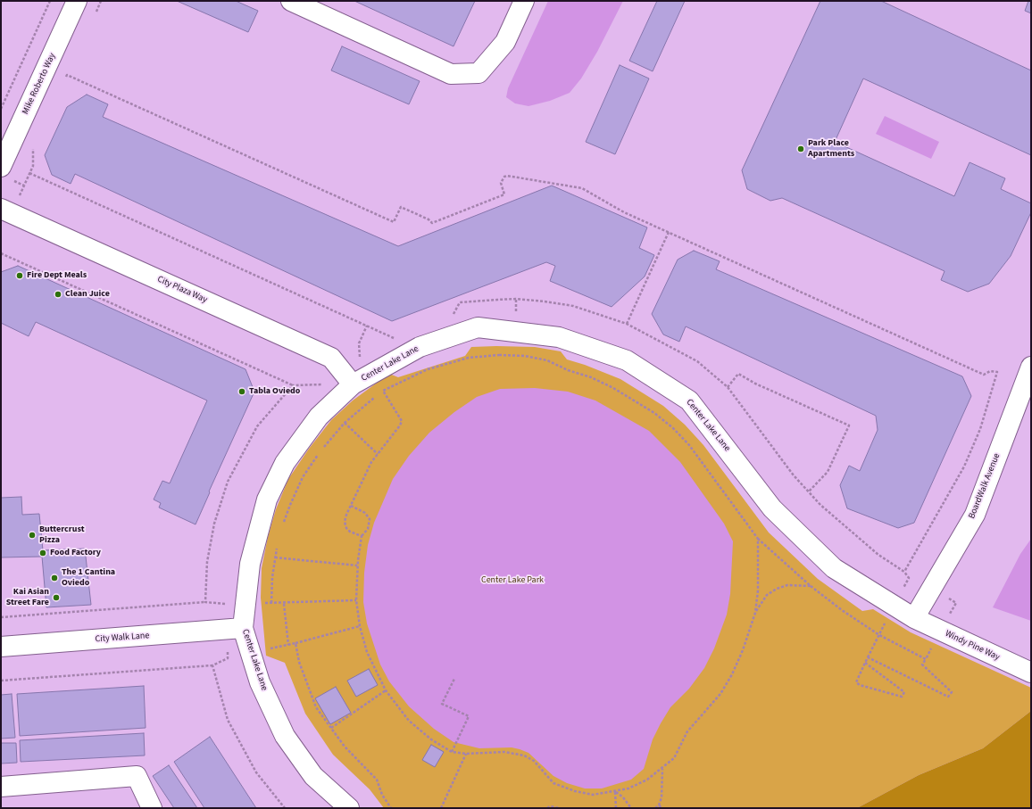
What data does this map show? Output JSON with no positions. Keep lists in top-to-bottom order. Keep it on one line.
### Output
{"streets":{"street":["Mike Roberto Way","City Plaza Way","Center Lake Lane","BoardWalk Avenue","City Walk Lane","Windy Pine Way"]},"crossings":[["City Plaza Way","Center Lake Lane"],["Center Lake Lane","BoardWalk Avenue"],["Center Lake Lane","City Walk Lane"],["Center Lake Lane","Windy Pine Way"],["BoardWalk Avenue","Windy Pine Way"]],"parks":["Center Lake Park"],"places":["Park Place Apartments","Fire Dept Meals","Clean Juice","Tabla Oviedo","Buttercrust Pizza","Food Factory","The 1 Cantina Oviedo","Kai Asian Street Fare"]}
